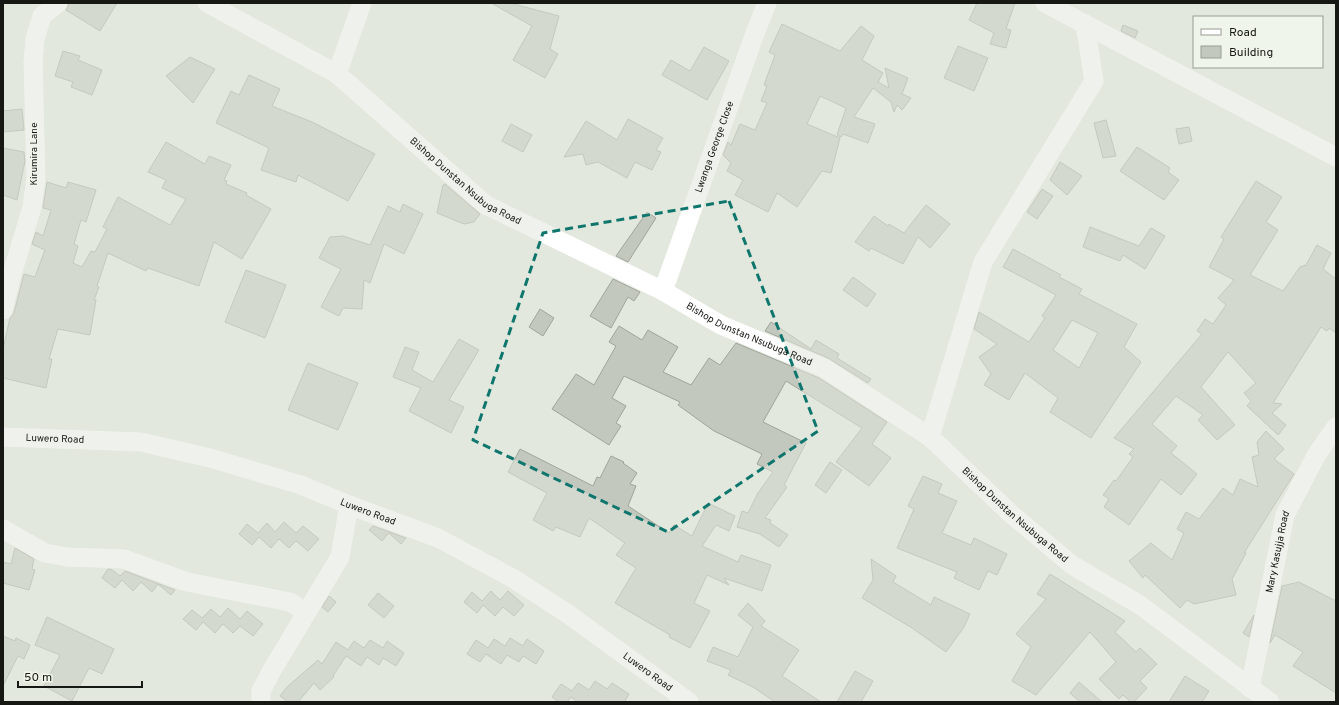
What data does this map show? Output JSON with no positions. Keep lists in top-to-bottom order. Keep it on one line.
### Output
{"streets":{"street":["Lwanga George Close","Kirumira Lane","Bishop Dunstan Nsubuga Road","Luwero Road","Mary Kasujja Road"]},"crossings":[["Lwanga George Close","Bishop Dunstan Nsubuga Road"],["Bishop Dunstan Nsubuga Road","Mary Kasujja Road"]],"legend":["Road","Building"],"scale_bar":"50 m"}
